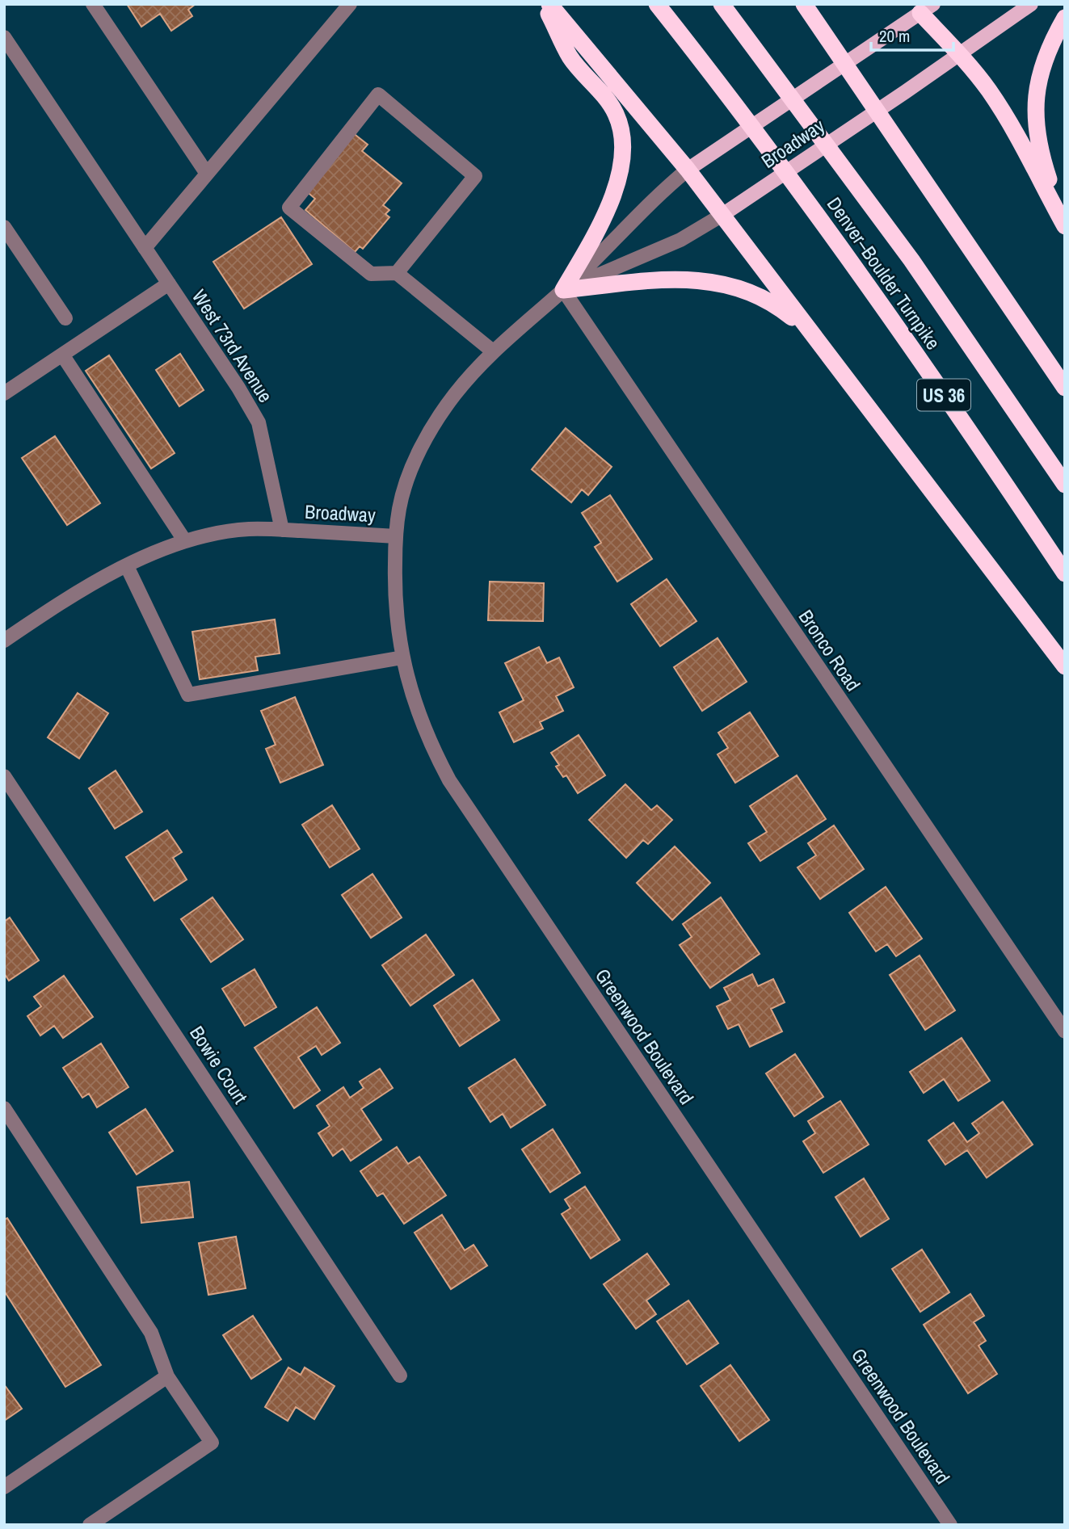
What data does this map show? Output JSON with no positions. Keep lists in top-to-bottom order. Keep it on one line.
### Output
{"streets":{"highway":["Denver–Boulder Turnpike","US 36"],"main road":["Broadway"],"street":["West 73rd Avenue","Bronco Road","Greenwood Boulevard","Bowie Court"]},"crossings":[["Broadway","West 73rd Avenue"],["Broadway","Bronco Road"],["Broadway","Greenwood Boulevard"]],"scale_bar":"20 m"}
